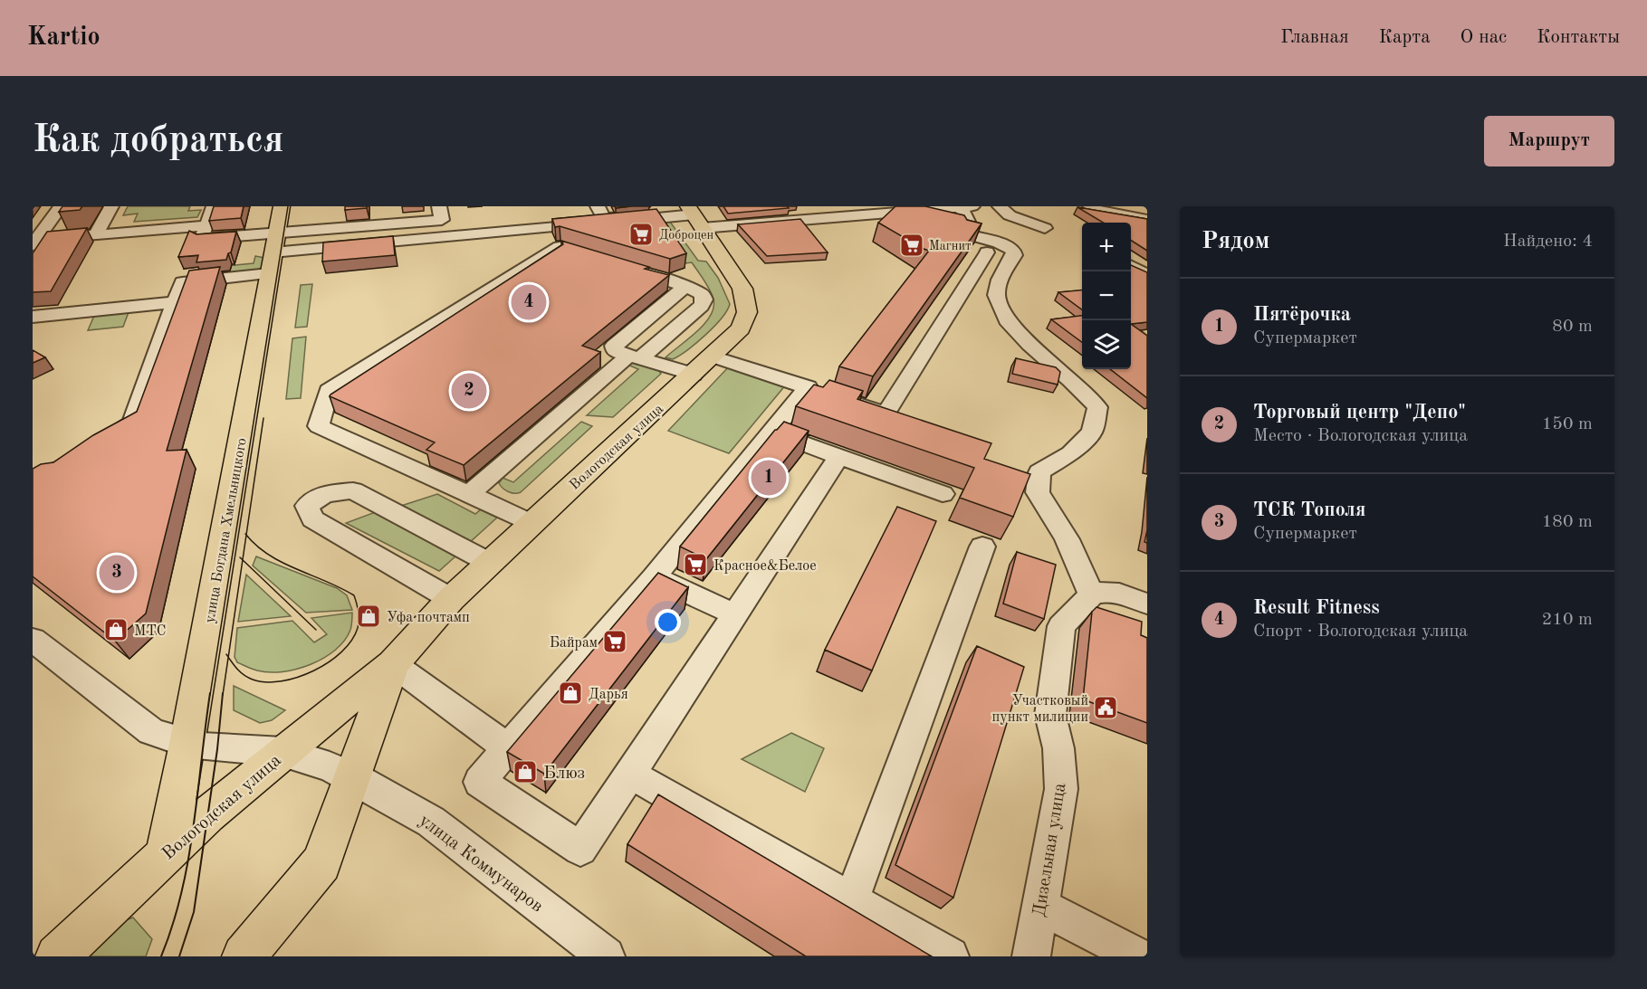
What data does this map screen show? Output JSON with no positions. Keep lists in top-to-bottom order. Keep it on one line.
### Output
{"streets":{"main road":["Вологодская улица","улица Богдана Хмельницкого"],"street":["Дизельная улица","улица Коммунаров"]},"crossings":[["Вологодская улица","улица Богдана Хмельницкого"],["Вологодская улица","улица Коммунаров"],["улица Богдана Хмельницкого","улица Коммунаров"]],"places":{"supermarket":["Доброцен","Магнит","Красное&Белое","Байрам"],"shop":["Уфа почтамп","МТС","Дарья","Блюз"],"public building":["Участковый пункт милиции"]},"page":{"header":"Kartio","nav":["Главная","Карта","О нас","Контакты"],"buttons":"Маршрут","title":"Как добраться","heading":["Рядом","Найдено: 4"],"map_buttons":["+","−"],"list":[{"mark":"1","name":"Пятёрочка","note":"Супермаркет","value":"80 m"},{"mark":"2","name":"Торговый центр \"Депо\"","note":"Место · Вологодская улица","value":"150 m"},{"mark":"3","name":"ТСК Тополя","note":"Супермаркет","value":"180 m"},{"mark":"4","name":"Result Fitness","note":"Спорт · Вологодская улица","value":"210 m"}],"pins":["4","2","1","3"]}}
